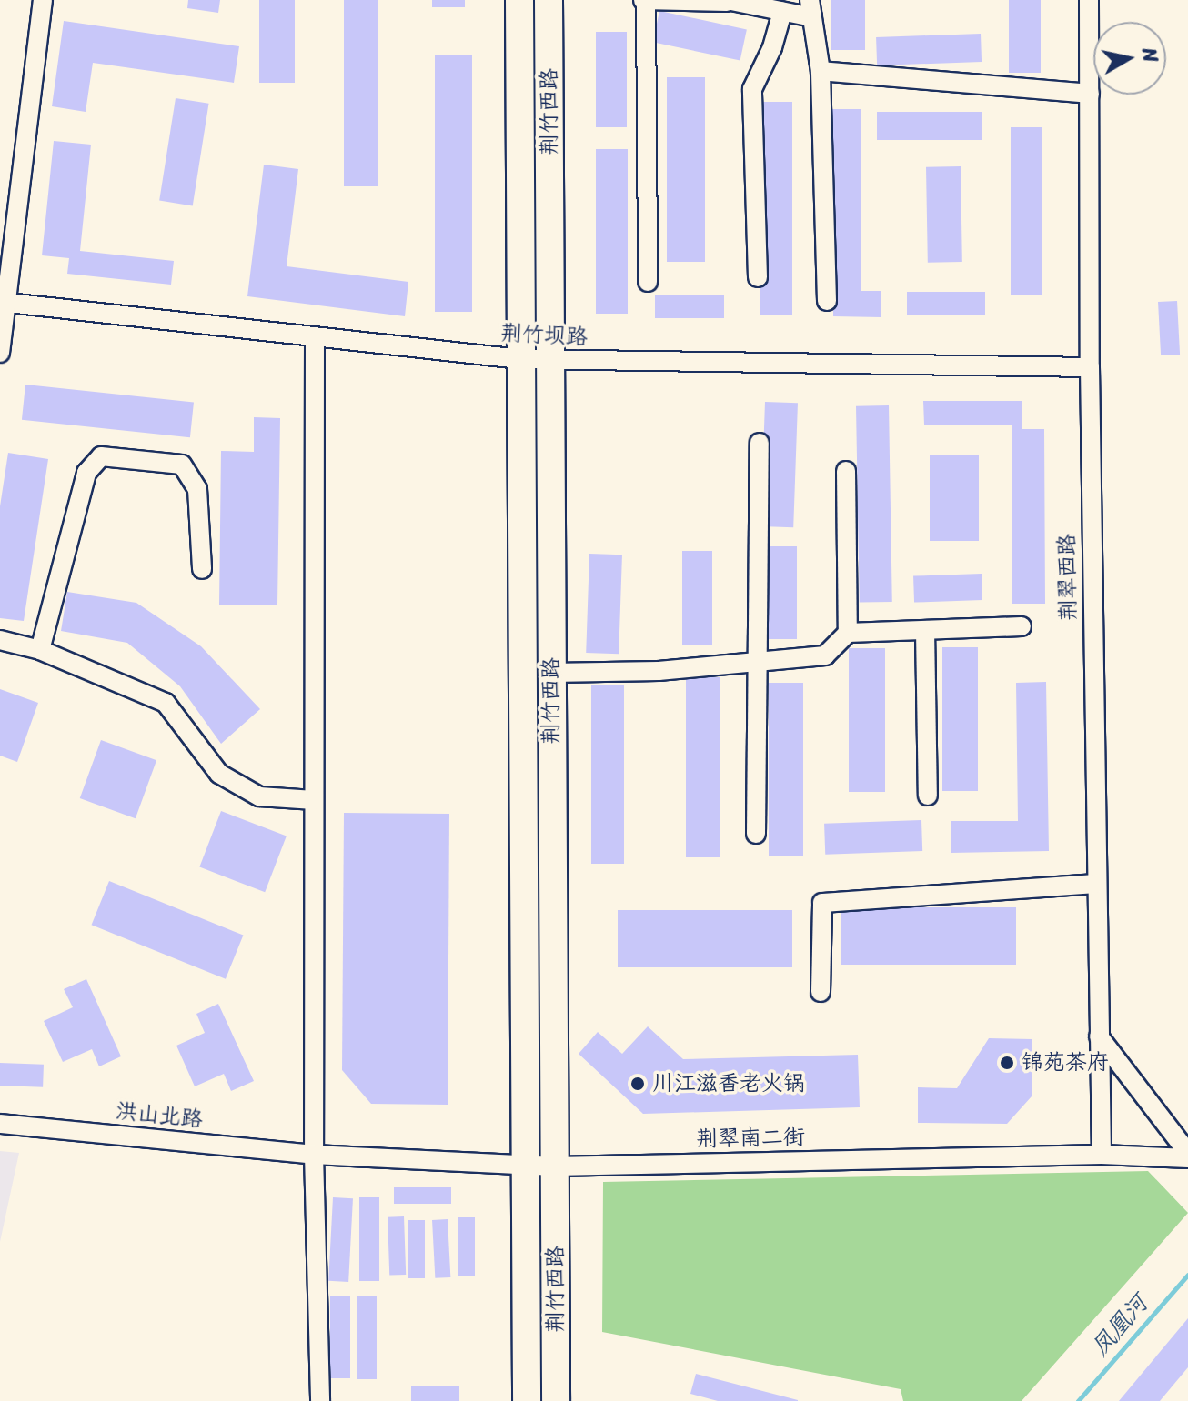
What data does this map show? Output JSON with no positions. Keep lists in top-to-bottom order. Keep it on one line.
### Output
{"streets":{"main road":["荆竹西路"],"street":["荆竹坝路","荆翠西路","洪山北路","荆翠南二街"]},"crossings":[["荆竹西路","荆竹坝路"],["荆竹西路","荆翠南二街"],["荆竹坝路","荆翠西路"],["荆翠西路","荆翠南二街"],["洪山北路","荆翠南二街"]],"water":["凤凰河"],"places":["锦苑茶府","川江滋香老火锅"],"north":"right"}
